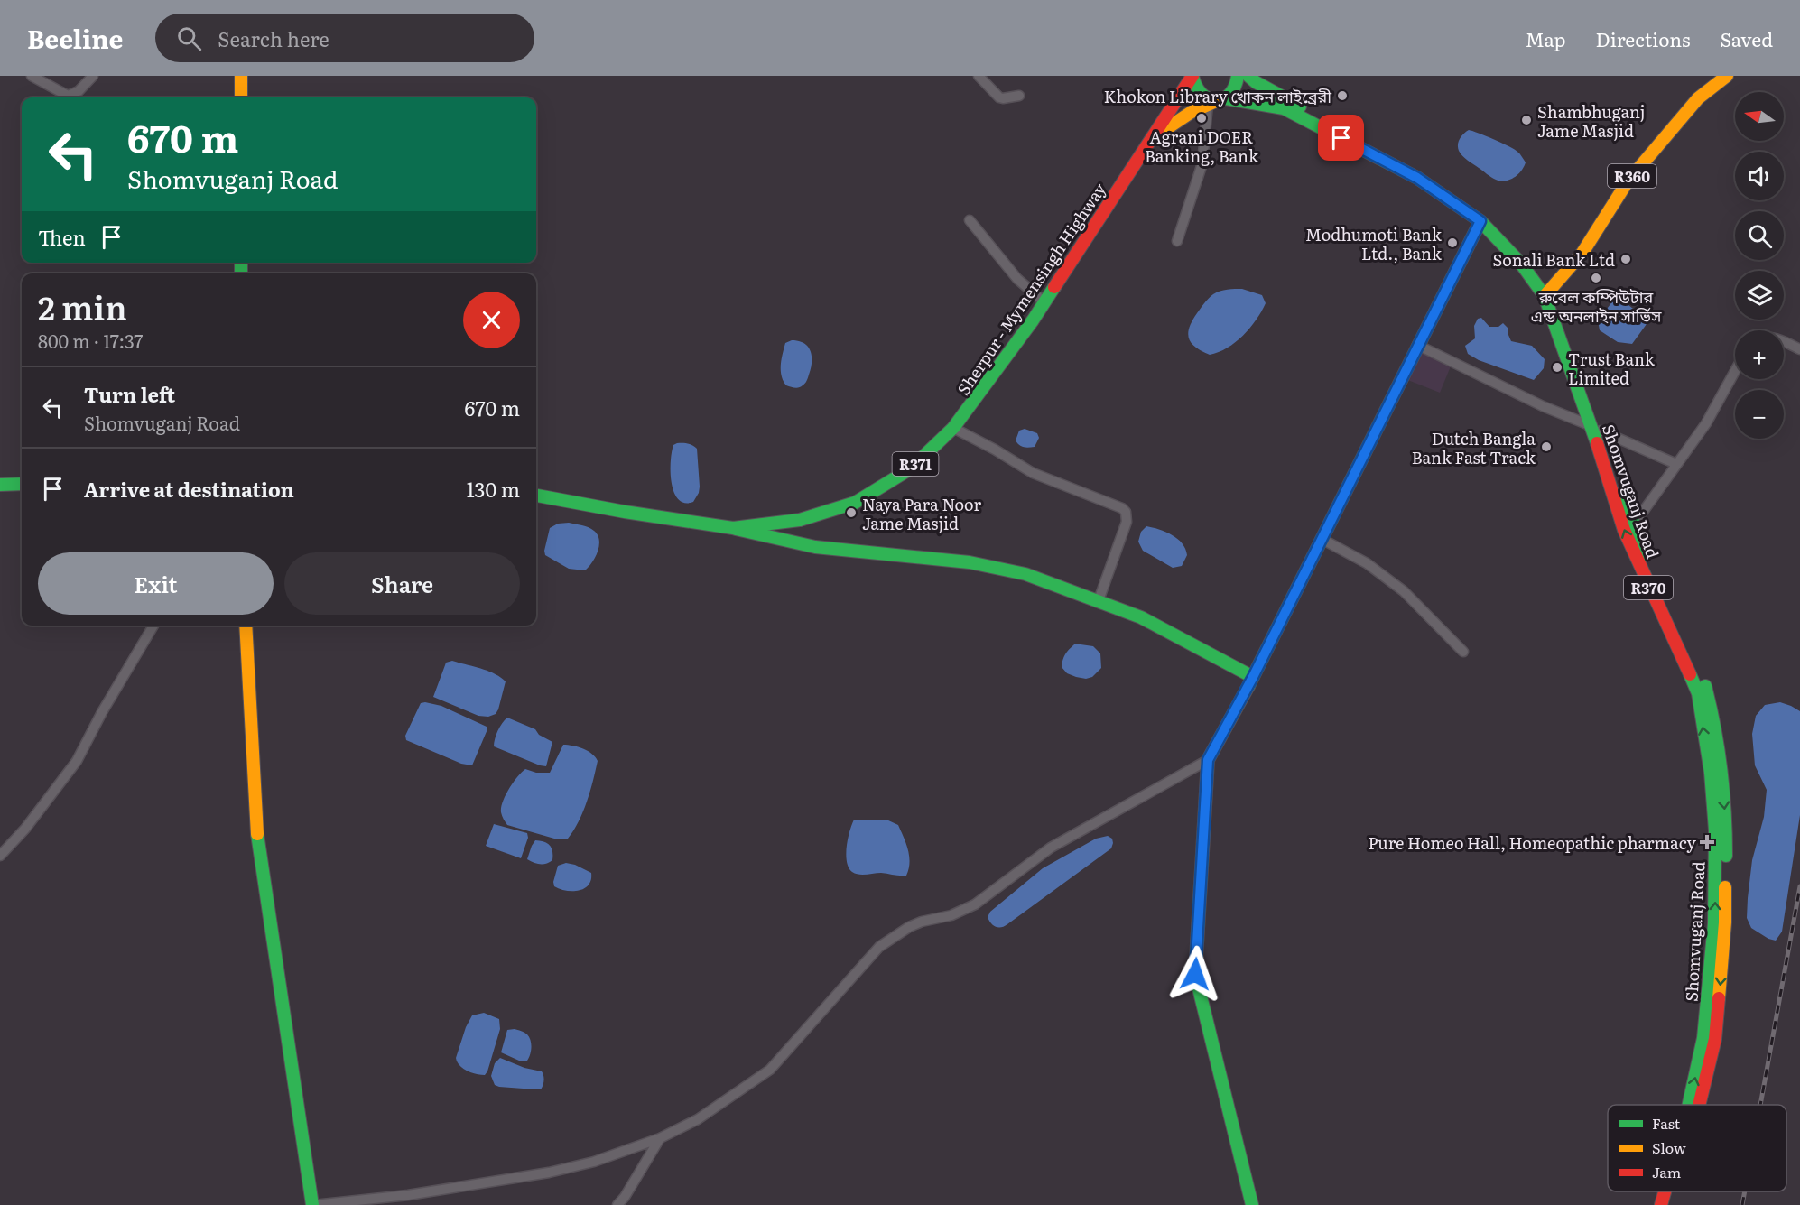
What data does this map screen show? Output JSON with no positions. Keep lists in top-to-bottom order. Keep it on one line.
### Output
{"streets":{"main road":["R360","Sherpur - Mymensingh Highway","R371","Shomvuganj Road","R370"]},"crossings":[["R360","Shomvuganj Road"],["Sherpur - Mymensingh Highway","Shomvuganj Road"]],"places":{"other":["Khokon Library খোকন লাইব্রেরী","Agrani DOER Banking, Bank","Shambhuganj Jame Masjid","Modhumoti Bank Ltd., Bank","Sonali Bank Ltd","রুবেল কম্পিউটার এন্ড অনলাইন সার্ভিস","Trust Bank Limited","Dutch Bangla Bank Fast Track","Naya Para Noor Jame Masjid"],"health":["Pure Homeo Hall, Homeopathic pharmacy"]},"legend":["Fast","Slow","Jam"],"north":"left","page":{"header":"Beeline","search":"Search here","nav":["Map","Directions","Saved"],"map_buttons":["+","−"],"turn":["670 m","Shomvuganj Road"],"then":"Then","heading":["2 min","800 m · 17:37"],"list":[{"name":"Turn left","note":"Shomvuganj Road","value":"670 m"},{"name":"Arrive at destination","value":"130 m"}],"buttons":["Exit","Share"]}}
